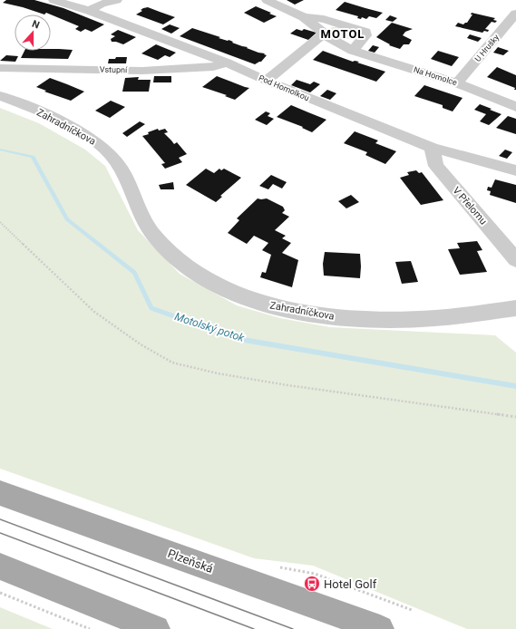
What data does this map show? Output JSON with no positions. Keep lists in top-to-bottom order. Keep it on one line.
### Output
{"streets":{"main road":["Plzeňská"],"street":["U Hrušky","Vstupní","Na Homolce","Pod Homolkou","Zahradníčkova","V Přelomu"]},"crossings":[["U Hrušky","Na Homolce"],["Vstupní","Pod Homolkou"],["Pod Homolkou","V Přelomu"]],"districts":["MOTOL"],"water":["Motolský potok"],"places":{"bus stop":["Hotel Golf"]},"north":"top"}
